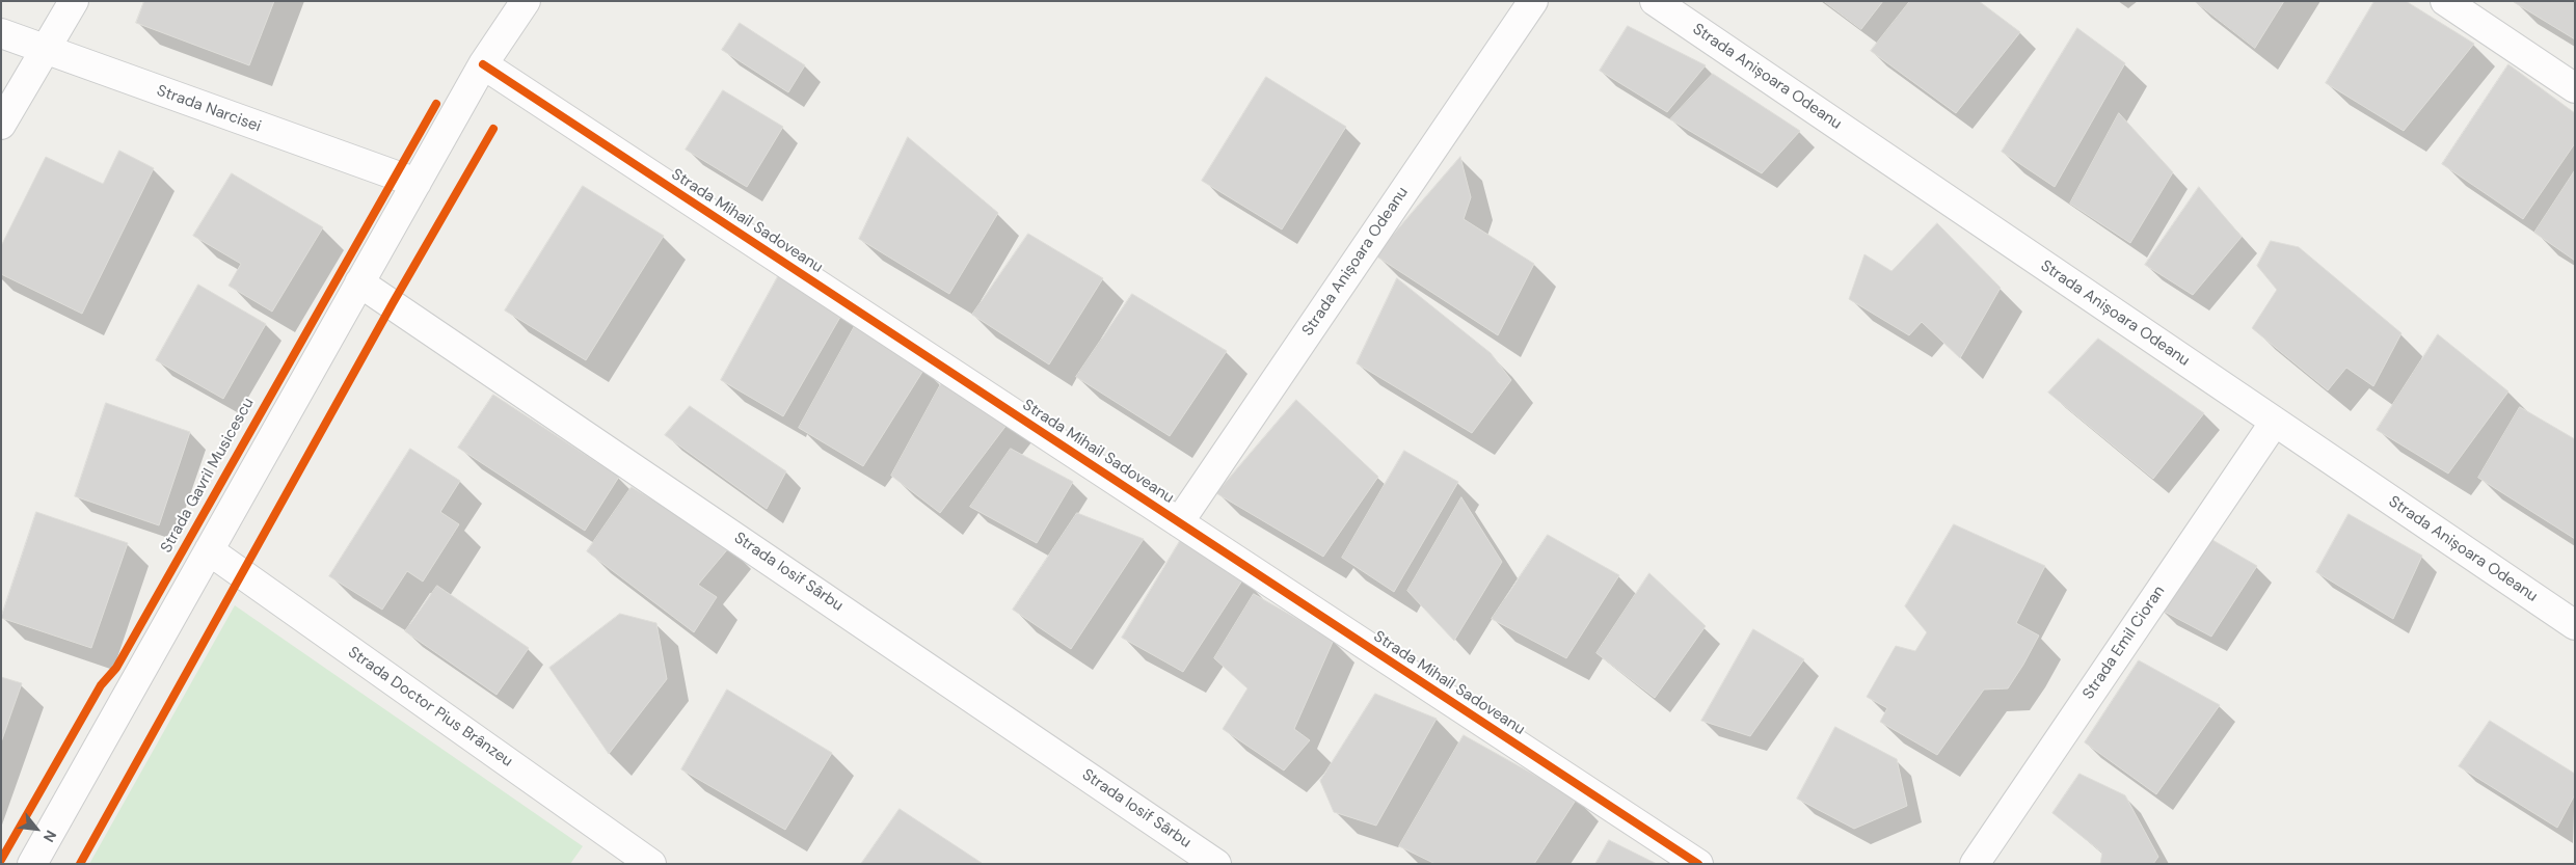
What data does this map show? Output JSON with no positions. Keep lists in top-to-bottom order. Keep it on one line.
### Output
{"streets":{"street":["Strada Anișoara Odeanu","Strada Narcisei","Strada Mihail Sadoveanu","Strada Iosif Sârbu","Strada Emil Cioran","Strada Doctor Pius Brânzeu"],"cycle path":["Strada Gavril Musicescu"]},"crossings":[["Strada Anișoara Odeanu","Strada Mihail Sadoveanu"],["Strada Anișoara Odeanu","Strada Emil Cioran"]],"north":"bottom right"}
